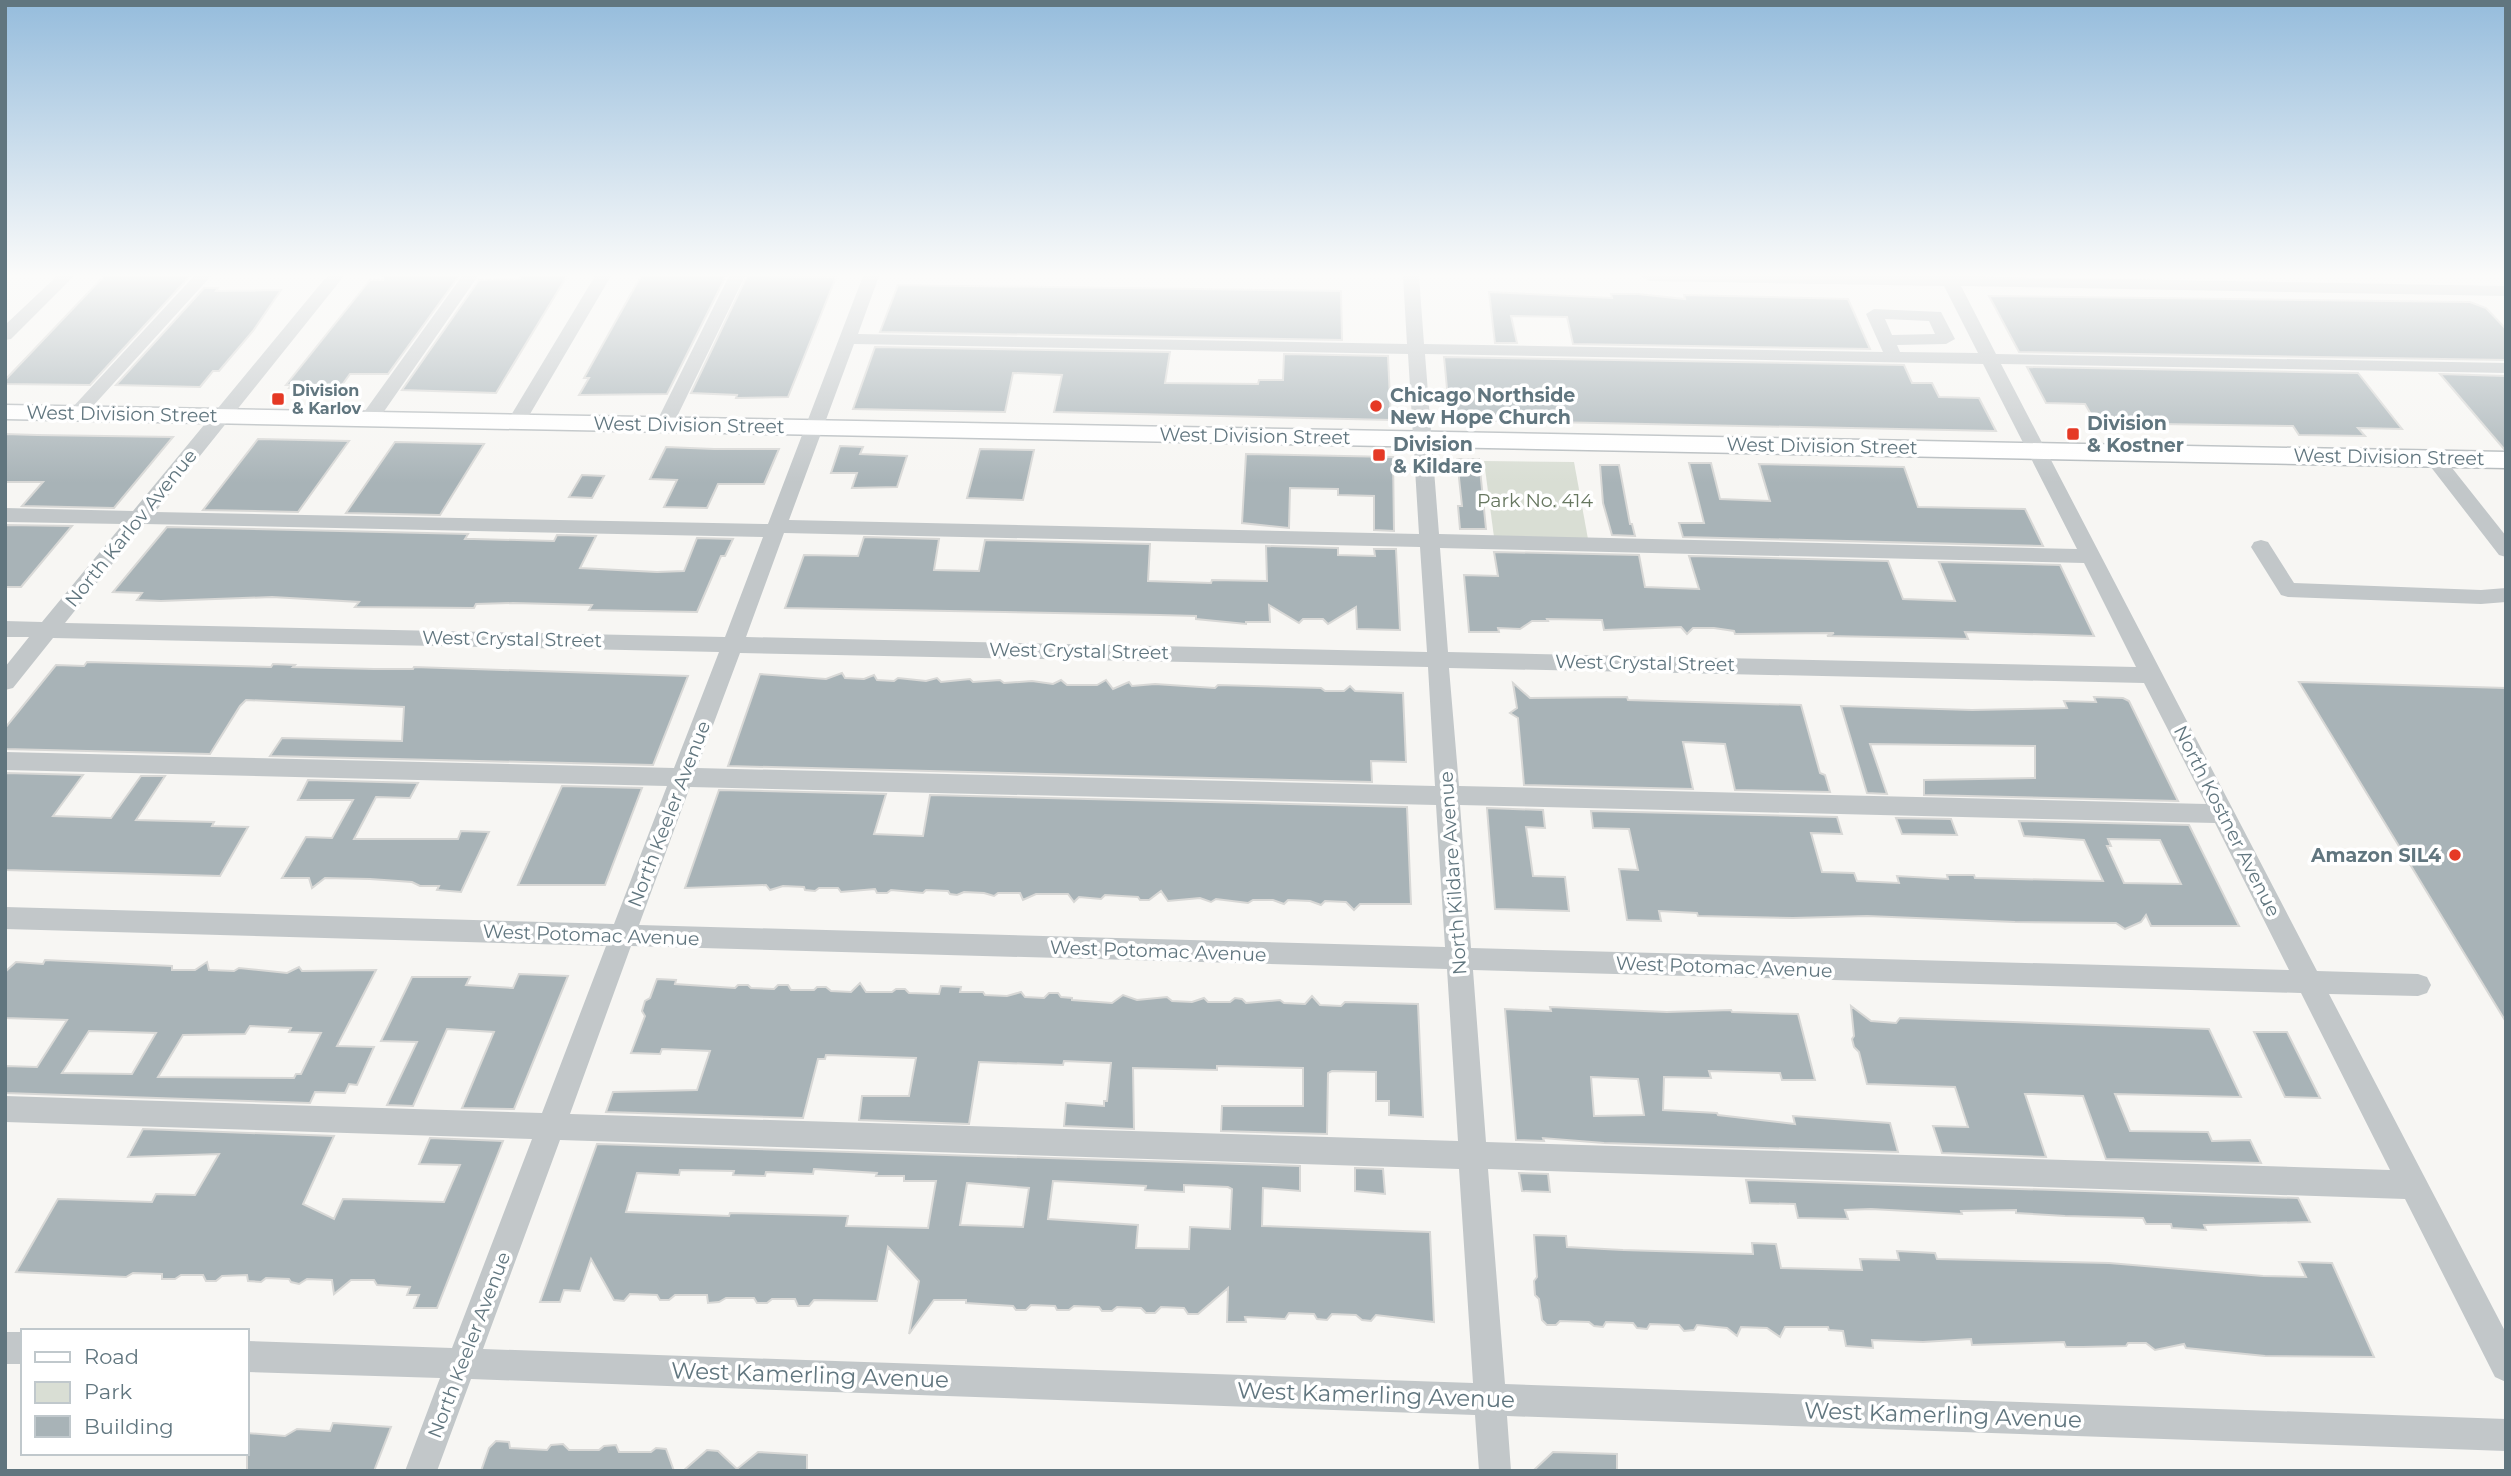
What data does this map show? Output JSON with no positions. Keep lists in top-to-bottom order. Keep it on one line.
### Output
{"streets":{"main road":["West Division Street"],"street":["North Karlov Avenue","West Crystal Street","North Keeler Avenue","North Kostner Avenue","North Kildare Avenue","West Potomac Avenue","West Kamerling Avenue"]},"crossings":[["West Division Street","North Karlov Avenue"],["West Division Street","North Keeler Avenue"],["West Division Street","North Kostner Avenue"],["West Division Street","North Kildare Avenue"],["North Karlov Avenue","West Crystal Street"],["West Crystal Street","North Keeler Avenue"],["West Crystal Street","North Kostner Avenue"],["West Crystal Street","North Kildare Avenue"],["North Keeler Avenue","West Potomac Avenue"],["North Keeler Avenue","West Kamerling Avenue"],["North Kostner Avenue","West Potomac Avenue"],["North Kildare Avenue","West Potomac Avenue"],["North Kildare Avenue","West Kamerling Avenue"]],"parks":["Park No. 414"],"places":{"transit":["Division & Karlov","Division & Kostner","Division & Kildare"],"other":["Chicago Northside New Hope Church","Amazon SIL4"]},"legend":["Road","Park","Building"]}
